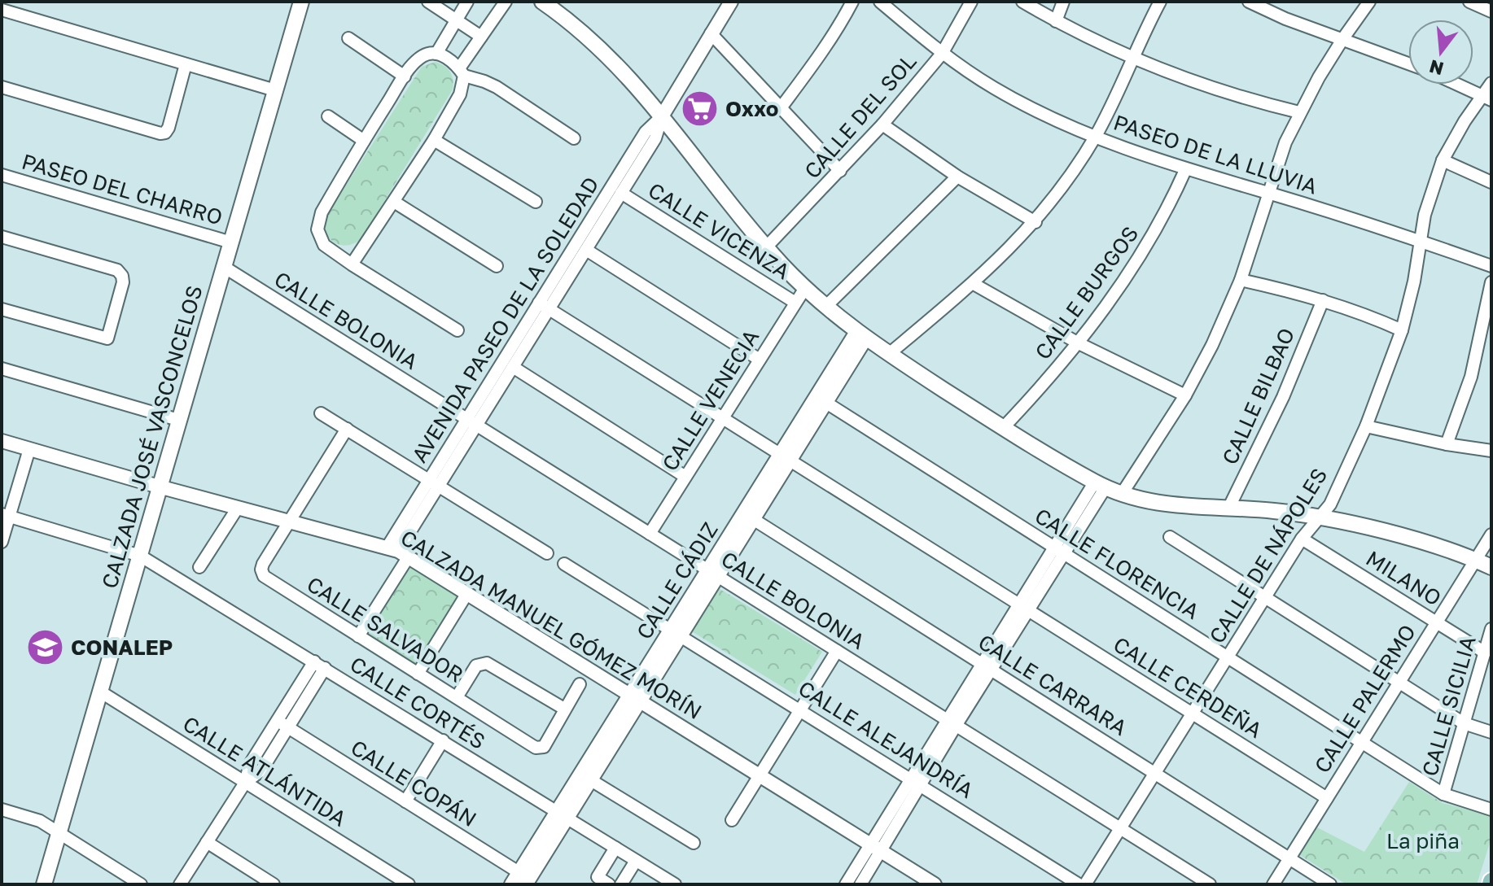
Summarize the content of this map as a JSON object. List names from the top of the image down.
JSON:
{
  "streets": {
    "main road": ["CALZADA JOSÉ VASCONCELOS"],
    "street": [
      "CALLE DEL SOL",
      "PASEO DE LA LLUVIA",
      "PASEO DEL CHARRO",
      "CALLE VICENZA",
      "CALLE BURGOS",
      "AVENIDA PASEO DE LA SOLEDAD",
      "CALLE BOLONIA",
      "CALLE BILBAO",
      "CALLE VENECIA",
      "CALLE DE NÁPOLES",
      "CALLE FLORENCIA",
      "MILANO",
      "CALLE CÁDIZ",
      "CALZADA MANUEL GÓMEZ MORÍN",
      "CALLE SALVADOR",
      "CALLE CARRARA",
      "CALLE CERDEÑA",
      "CALLE PALERMO",
      "CALLE CORTÉS",
      "CALLE SICILIA",
      "CALLE ALEJANDRÍA",
      "CALLE ATLÁNTIDA",
      "CALLE COPÁN"
    ]
  },
  "crossings": [
    ["CALLE DEL SOL", "PASEO DE LA LLUVIA"],
    ["PASEO DE LA LLUVIA", "CALLE BURGOS"],
    ["PASEO DE LA LLUVIA", "CALLE DE NÁPOLES"],
    ["PASEO DEL CHARRO", "CALZADA JOSÉ VASCONCELOS"],
    ["CALLE VICENZA", "AVENIDA PASEO DE LA SOLEDAD"],
    ["CALLE VICENZA", "CALLE VENECIA"],
    ["AVENIDA PASEO DE LA SOLEDAD", "CALLE BOLONIA"],
    ["AVENIDA PASEO DE LA SOLEDAD", "CALZADA MANUEL GÓMEZ MORÍN"],
    ["AVENIDA PASEO DE LA SOLEDAD", "CALLE SALVADOR"],
    ["AVENIDA PASEO DE LA SOLEDAD", "CALLE CERDEÑA"],
    ["CALLE BOLONIA", "CALLE VENECIA"],
    ["CALLE BOLONIA", "CALZADA JOSÉ VASCONCELOS"],
    ["CALLE BOLONIA", "CALLE DE NÁPOLES"],
    ["CALLE BOLONIA", "CALLE CÁDIZ"],
    ["CALLE VENECIA", "CALLE CERDEÑA"],
    ["CALZADA JOSÉ VASCONCELOS", "CALZADA MANUEL GÓMEZ MORÍN"],
    ["CALZADA JOSÉ VASCONCELOS", "CALLE CORTÉS"],
    ["CALZADA JOSÉ VASCONCELOS", "CALLE ATLÁNTIDA"],
    ["CALLE DE NÁPOLES", "CALLE FLORENCIA"],
    ["CALLE DE NÁPOLES", "MILANO"],
    ["CALLE DE NÁPOLES", "CALLE CARRARA"],
    ["CALLE DE NÁPOLES", "CALLE CERDEÑA"],
    ["CALLE FLORENCIA", "CALLE CÁDIZ"],
    ["CALLE FLORENCIA", "CALLE PALERMO"],
    ["CALLE FLORENCIA", "CALLE SICILIA"],
    ["MILANO", "CALLE PALERMO"],
    ["MILANO", "CALLE SICILIA"],
    ["CALLE CÁDIZ", "CALZADA MANUEL GÓMEZ MORÍN"],
    ["CALLE CÁDIZ", "CALLE CARRARA"],
    ["CALLE CÁDIZ", "CALLE CERDEÑA"],
    ["CALLE CÁDIZ", "CALLE CORTÉS"],
    ["CALLE CÁDIZ", "CALLE ALEJANDRÍA"],
    ["CALLE CÁDIZ", "CALLE COPÁN"],
    ["CALZADA MANUEL GÓMEZ MORÍN", "CALLE SALVADOR"],
    ["CALLE CARRARA", "CALLE PALERMO"],
    ["CALLE CERDEÑA", "CALLE PALERMO"]
  ],
  "parks": ["La piña"],
  "places": {
    "supermarket": ["Oxxo"],
    "school or university": ["CONALEP"]
  },
  "north": "bottom"
}
